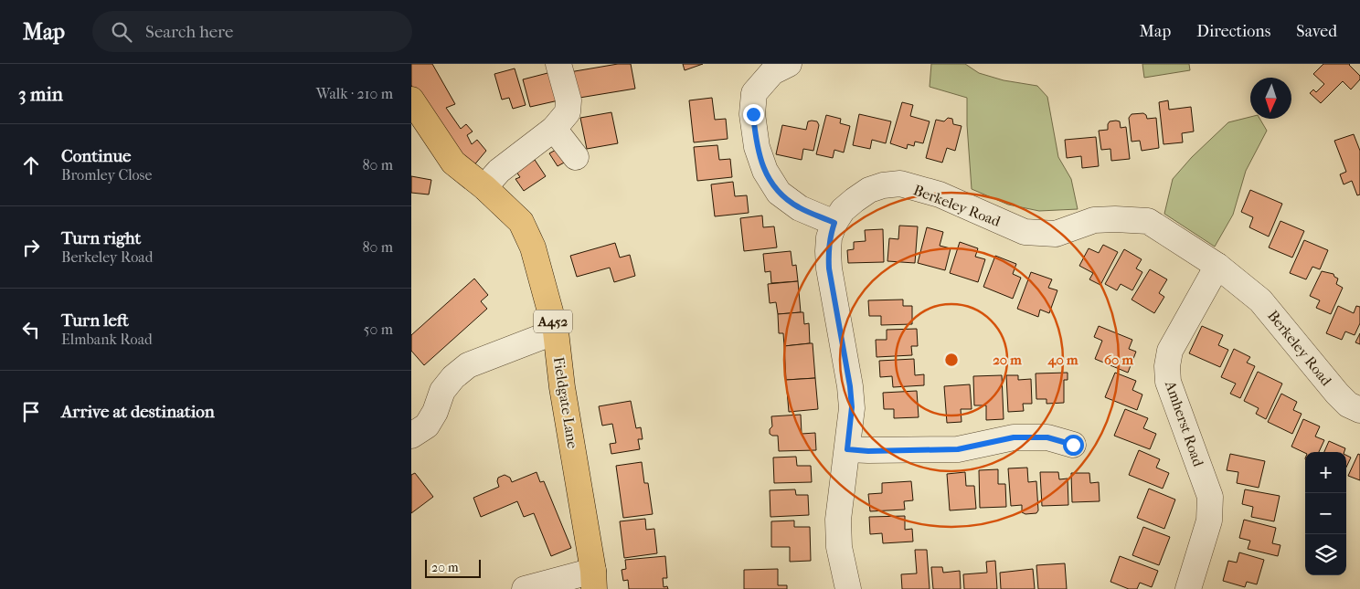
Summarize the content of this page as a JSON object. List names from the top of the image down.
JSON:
{
  "streets": {
    "main road": ["A452", "Fieldgate Lane"],
    "street": ["Berkeley Road", "Amherst Road"]
  },
  "crossings": [
    ["Berkeley Road", "Amherst Road"]
  ],
  "scale_bar": "20 m",
  "north": "bottom",
  "page": {
    "header": "Map",
    "search": "Search here",
    "nav": ["Map", "Directions", "Saved"],
    "heading": ["3 min", "Walk · 210 m"],
    "list": [
      ["Continue", "Bromley Close", "80 m"],
      ["Turn right", "Berkeley Road", "80 m"],
      ["Turn left", "Elmbank Road", "50 m"],
      "Arrive at destination"
    ],
    "map_buttons": ["+", "−"],
    "scale": "20 m"
  },
  "rings": ["20 m", "40 m", "60 m"]
}
